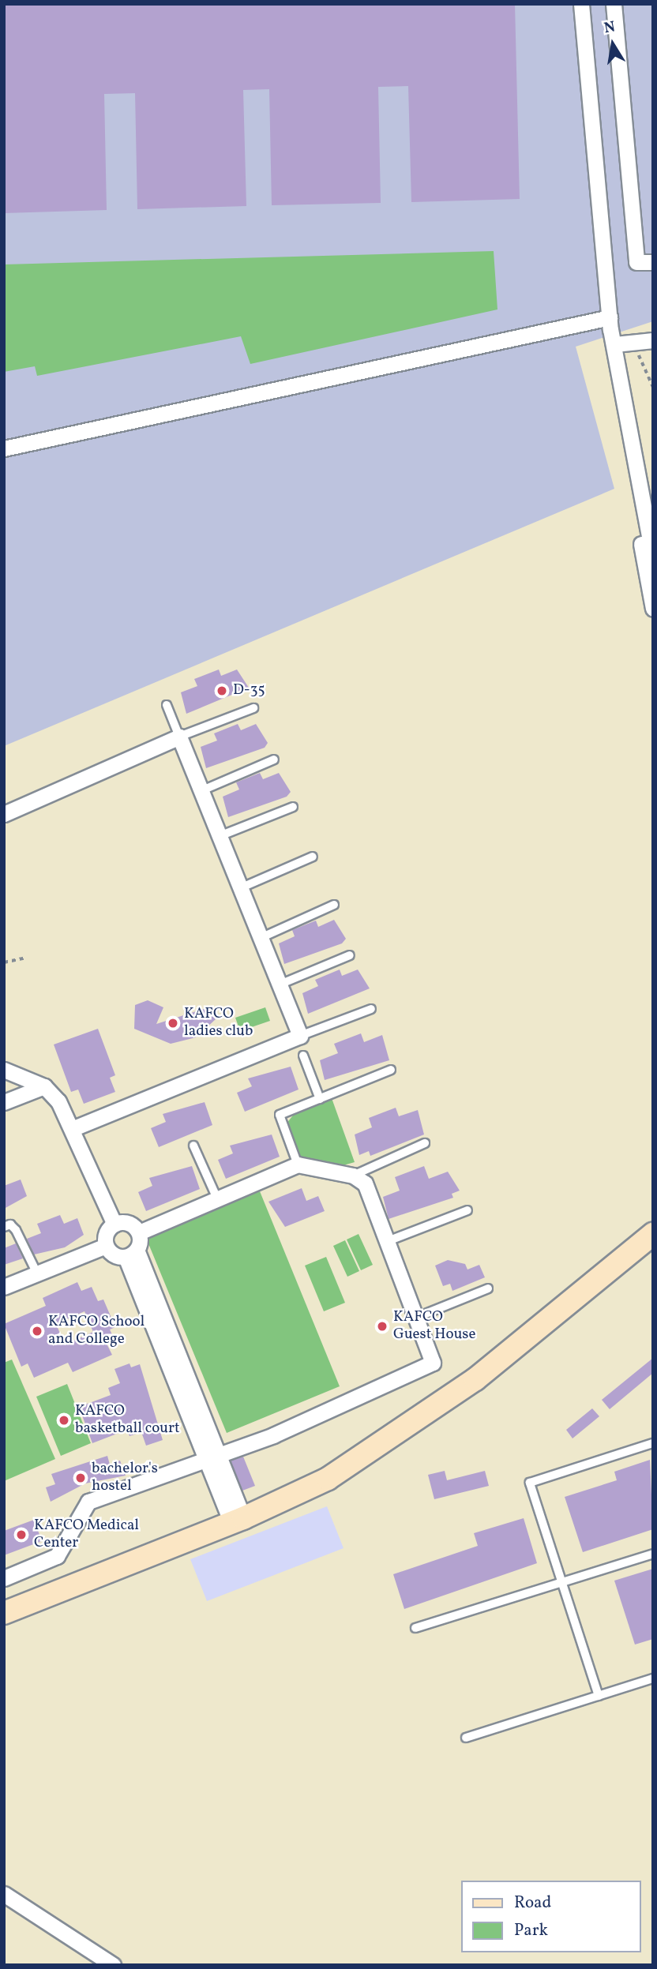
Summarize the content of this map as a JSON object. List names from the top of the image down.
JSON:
{
  "places": [
    "D-35",
    "KAFCO ladies club",
    "KAFCO Guest House",
    "KAFCO School and College",
    "KAFCO basketball court",
    "bachelor's hostel",
    "KAFCO Medical Center"
  ],
  "legend": ["Road", "Park"],
  "north": "top"
}
